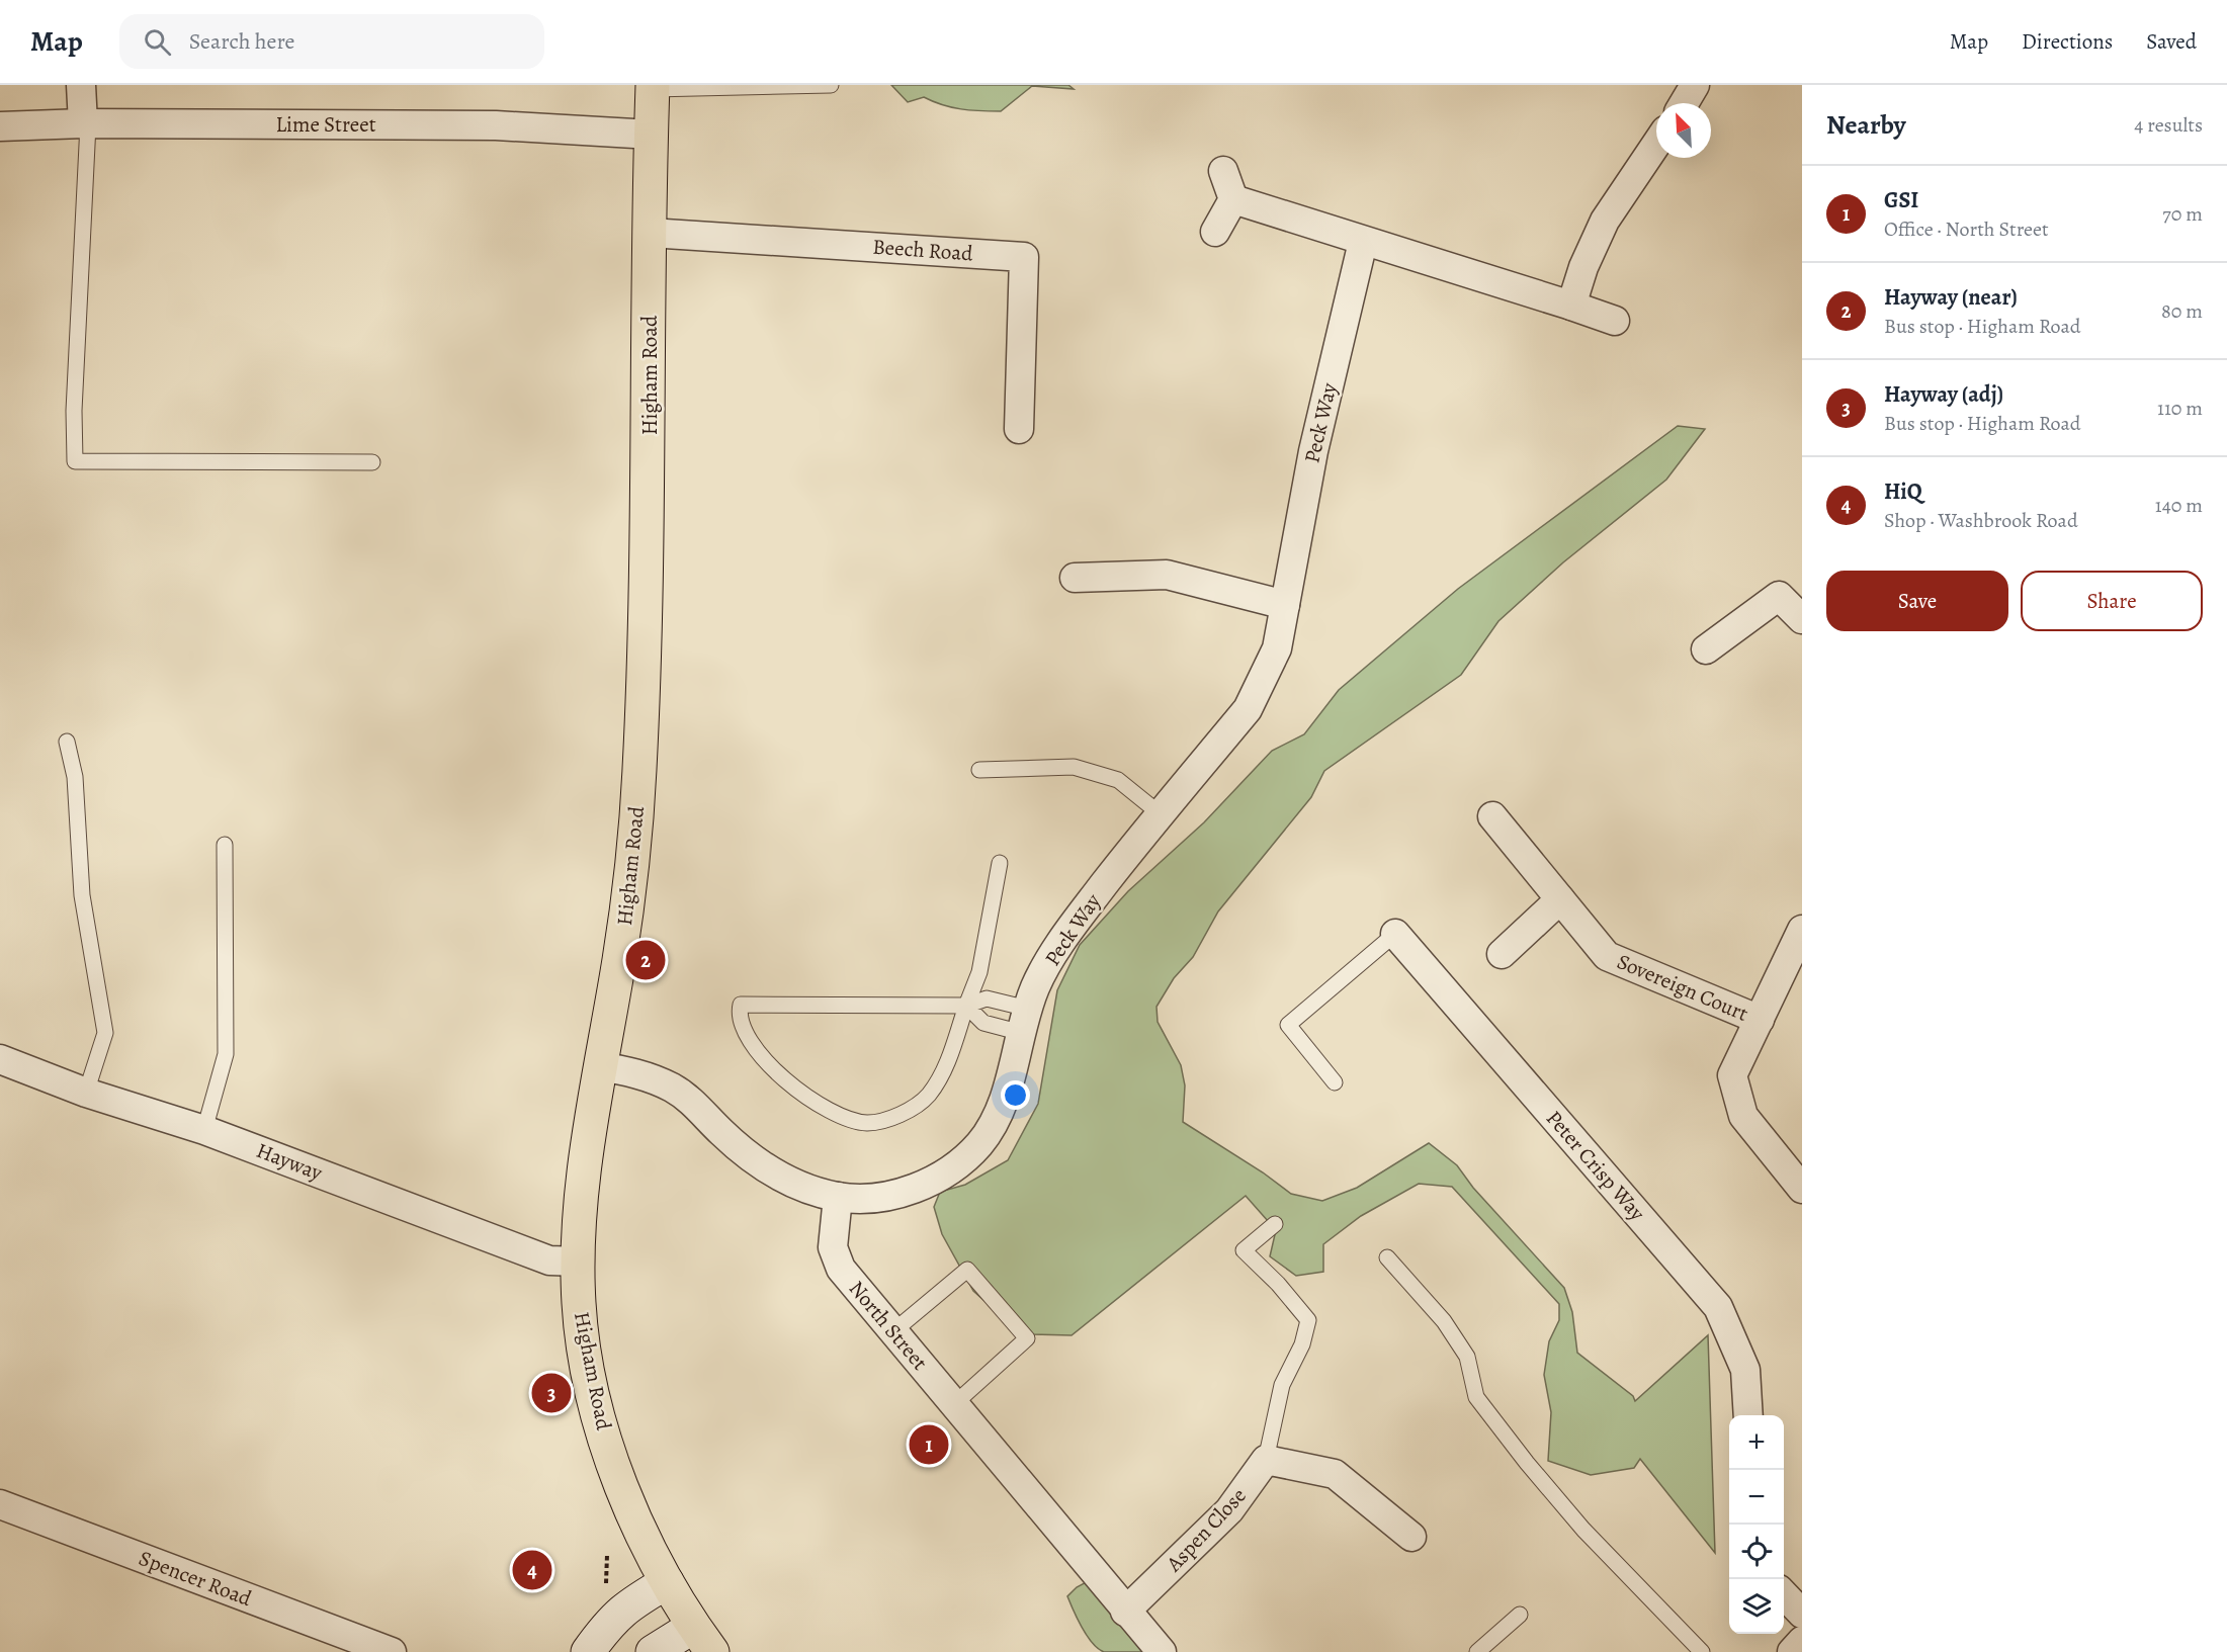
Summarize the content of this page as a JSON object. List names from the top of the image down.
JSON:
{
  "streets": {
    "main road": ["Higham Road"],
    "street": [
      "Lime Street",
      "Beech Road",
      "Peck Way",
      "Sovereign Court",
      "Hayway",
      "Peter Crisp Way",
      "North Street",
      "Aspen Close",
      "Spencer Road"
    ]
  },
  "crossings": [
    ["Lime Street", "Higham Road"],
    ["Beech Road", "Higham Road"],
    ["Higham Road", "Hayway"],
    ["Peck Way", "North Street"],
    ["North Street", "Aspen Close"]
  ],
  "north": "top left",
  "page": {
    "header": "Map",
    "search": "Search here",
    "nav": ["Map", "Directions", "Saved"],
    "heading": ["Nearby", "4 results"],
    "list": [
      {
        "mark": "1",
        "name": "GSI",
        "note": "Office · North Street",
        "value": "70 m"
      },
      {
        "mark": "2",
        "name": "Hayway (near)",
        "note": "Bus stop · Higham Road",
        "value": "80 m"
      },
      {
        "mark": "3",
        "name": "Hayway (adj)",
        "note": "Bus stop · Higham Road",
        "value": "110 m"
      },
      {
        "mark": "4",
        "name": "HiQ",
        "note": "Shop · Washbrook Road",
        "value": "140 m"
      }
    ],
    "buttons": ["Save", "Share"],
    "pins": [
      "2",
      "3",
      "1",
      "4"
    ],
    "map_buttons": ["+", "−"]
  }
}
